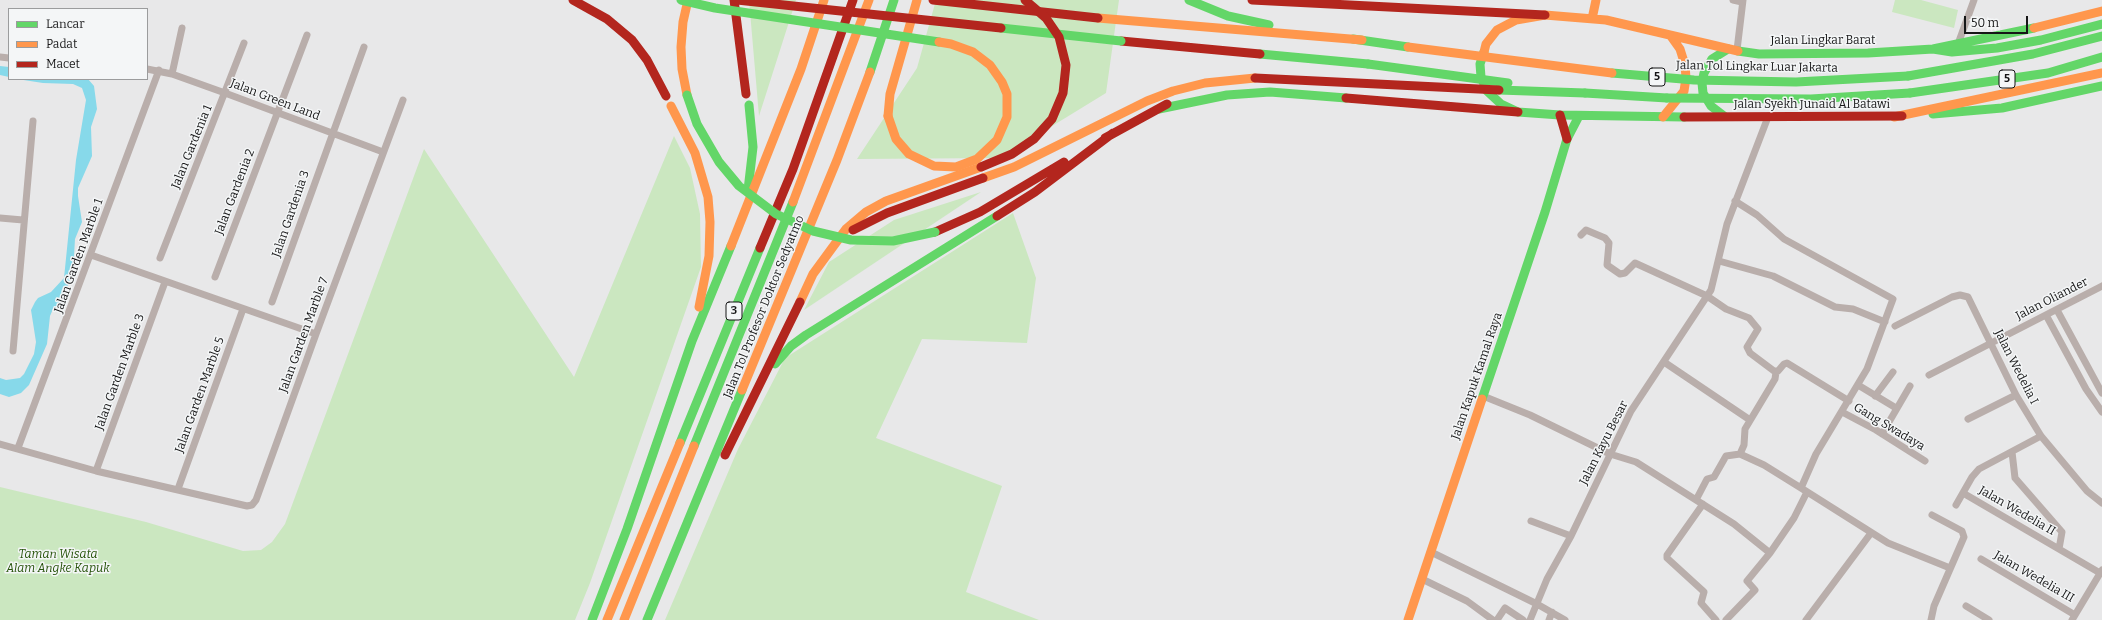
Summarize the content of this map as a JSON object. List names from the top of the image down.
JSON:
{
  "streets": {
    "main road": [
      "Jalan Lingkar Barat",
      "Jalan Tol Lingkar Luar Jakarta",
      "5",
      "Jalan Syekh Junaid Al Batawi",
      "Jalan Tol Profesor Doktor Sedyatmo",
      "3",
      "Jalan Kapuk Kamal Raya"
    ],
    "street": [
      "Jalan Green Land",
      "Jalan Gardenia 1",
      "Jalan Gardenia 2",
      "Jalan Gardenia 3",
      "Jalan Garden Marble 1",
      "Jalan Oliander",
      "Jalan Garden Marble 7",
      "Jalan Wedelia I",
      "Jalan Garden Marble 3",
      "Jalan Garden Marble 5",
      "Gang Swadaya",
      "Jalan Kayu Besar",
      "Jalan Wedelia II",
      "Jalan Wedelia III"
    ]
  },
  "crossings": [
    ["Jalan Green Land", "Jalan Gardenia 1"],
    ["Jalan Green Land", "Jalan Gardenia 2"],
    ["Jalan Green Land", "Jalan Gardenia 3"],
    ["Jalan Green Land", "Jalan Garden Marble 1"],
    ["Jalan Green Land", "Jalan Garden Marble 7"],
    ["Jalan Syekh Junaid Al Batawi", "Jalan Kapuk Kamal Raya"],
    ["Jalan Syekh Junaid Al Batawi", "Jalan Kayu Besar"],
    ["Jalan Oliander", "Jalan Wedelia I"],
    ["Jalan Garden Marble 7", "Jalan Garden Marble 5"],
    ["Jalan Wedelia I", "Jalan Wedelia II"]
  ],
  "parks": ["Taman Wisata Alam Angke Kapuk"],
  "legend": ["Lancar", "Padat", "Macet"],
  "scale_bar": "50 m"
}
